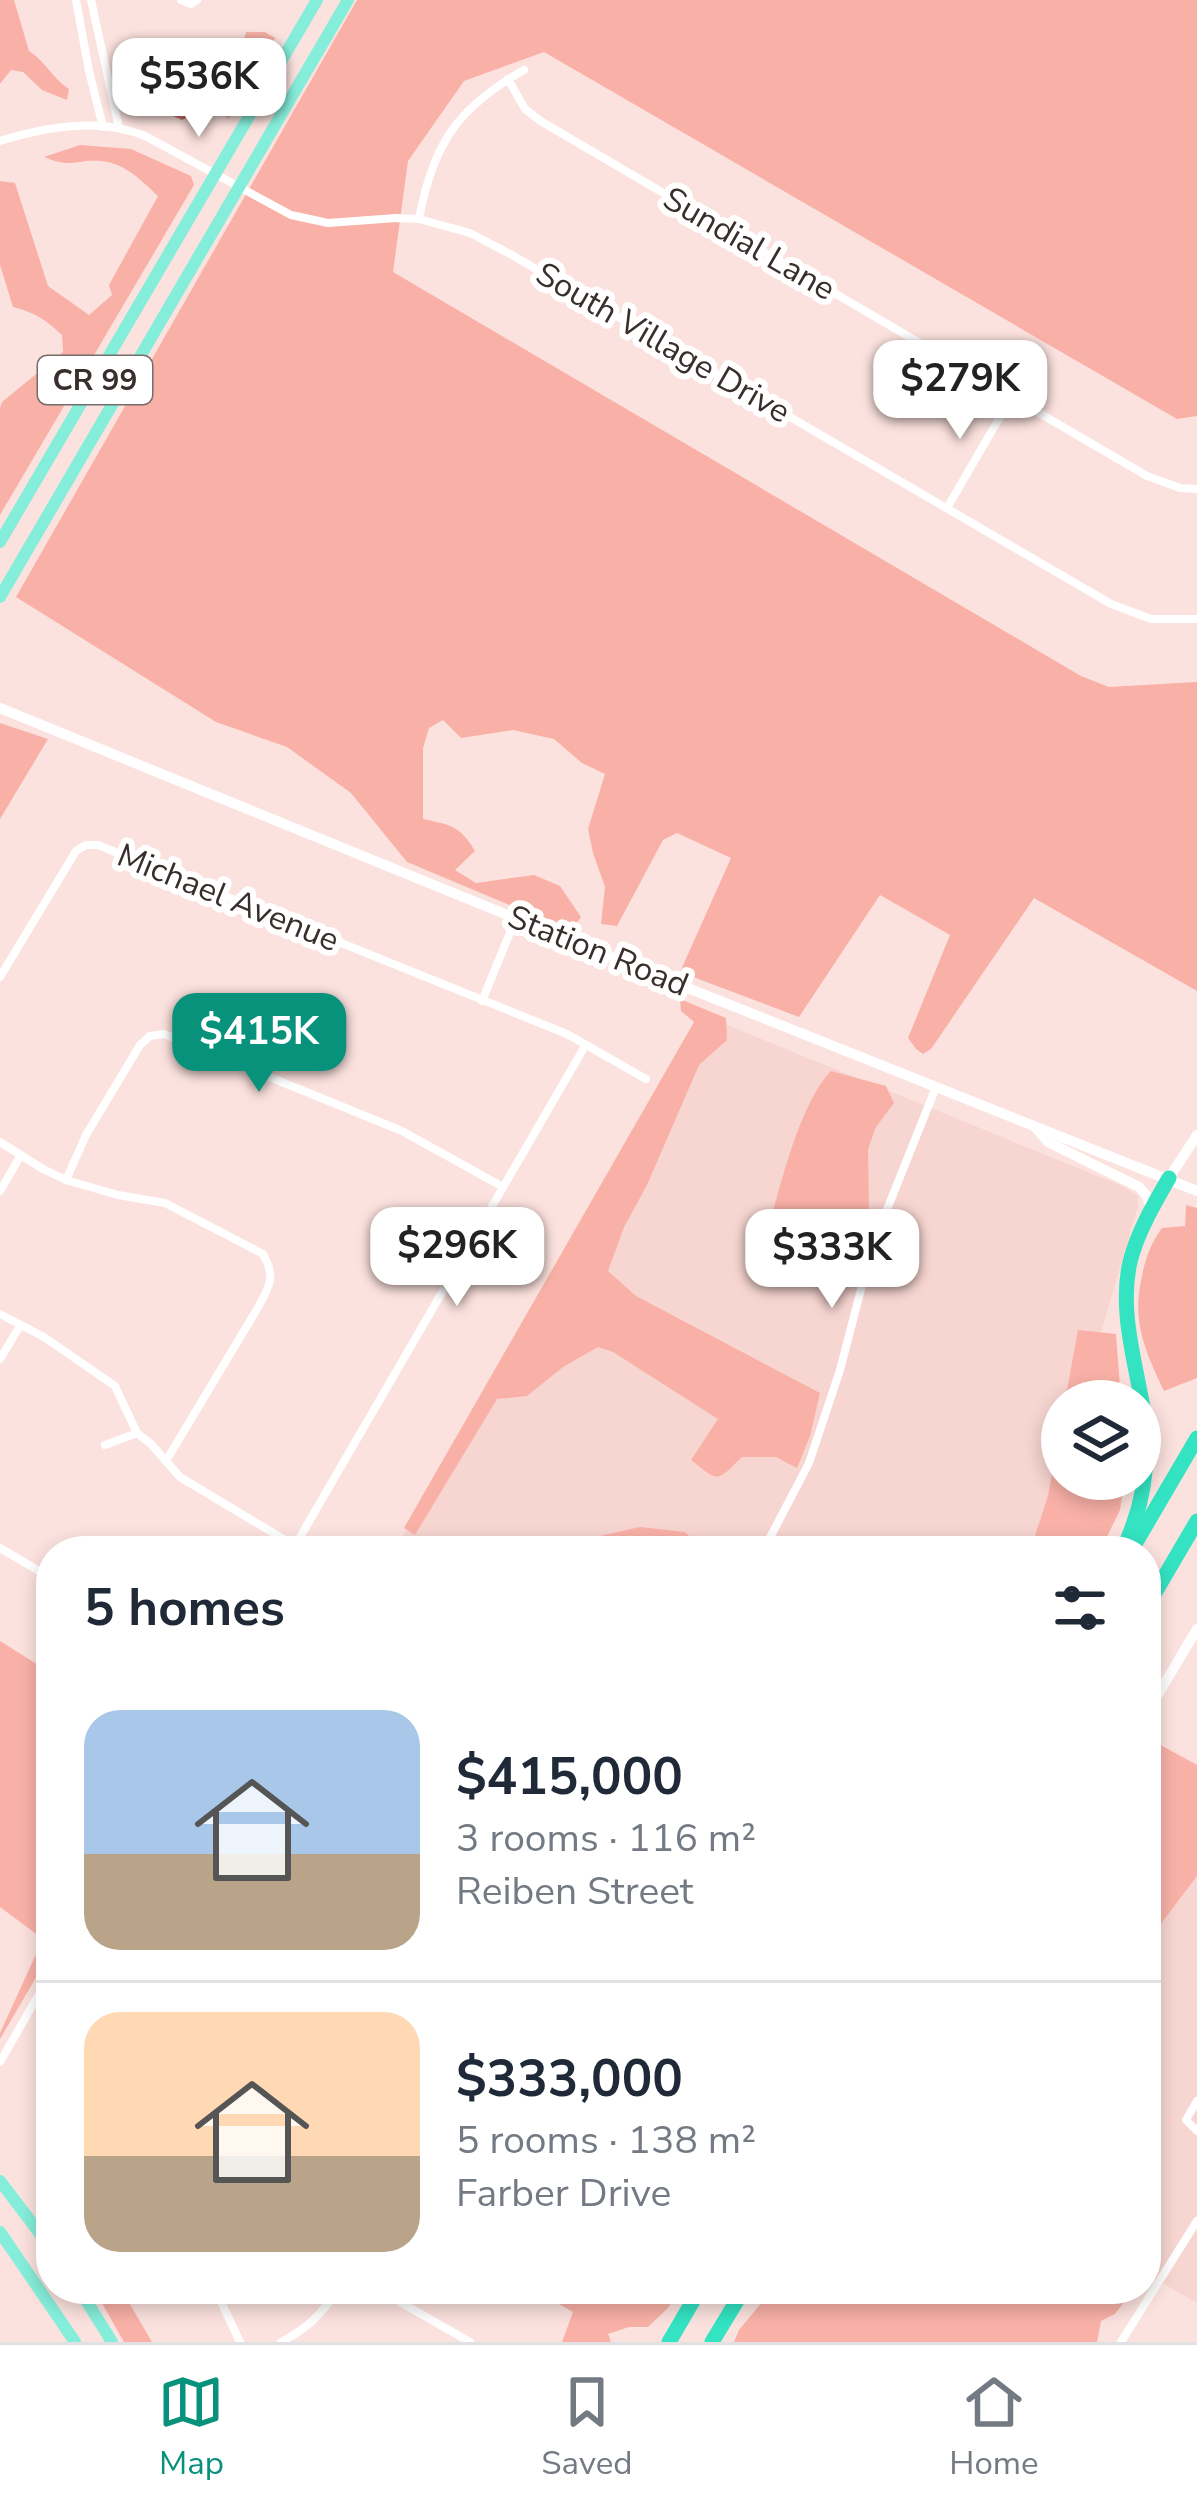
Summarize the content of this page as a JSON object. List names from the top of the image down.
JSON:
{
  "streets": {
    "main road": ["CR 99", "Station Road"],
    "street": ["Sundial Lane", "South Village Drive", "Michael Avenue"]
  },
  "crossings": [
    ["South Village Drive", "CR 99"]
  ],
  "page": {
    "price": [
      "$536K",
      "$279K",
      "$415K",
      "$296K",
      "$333K"
    ],
    "heading": "5 homes",
    "list": [
      {
        "name": "$415,000",
        "note": "3 rooms · 116 m² · Reiben Street"
      },
      {
        "name": "$333,000",
        "note": "5 rooms · 138 m² · Farber Drive"
      }
    ],
    "tabs": ["Map", "Saved", "Home"]
  }
}
